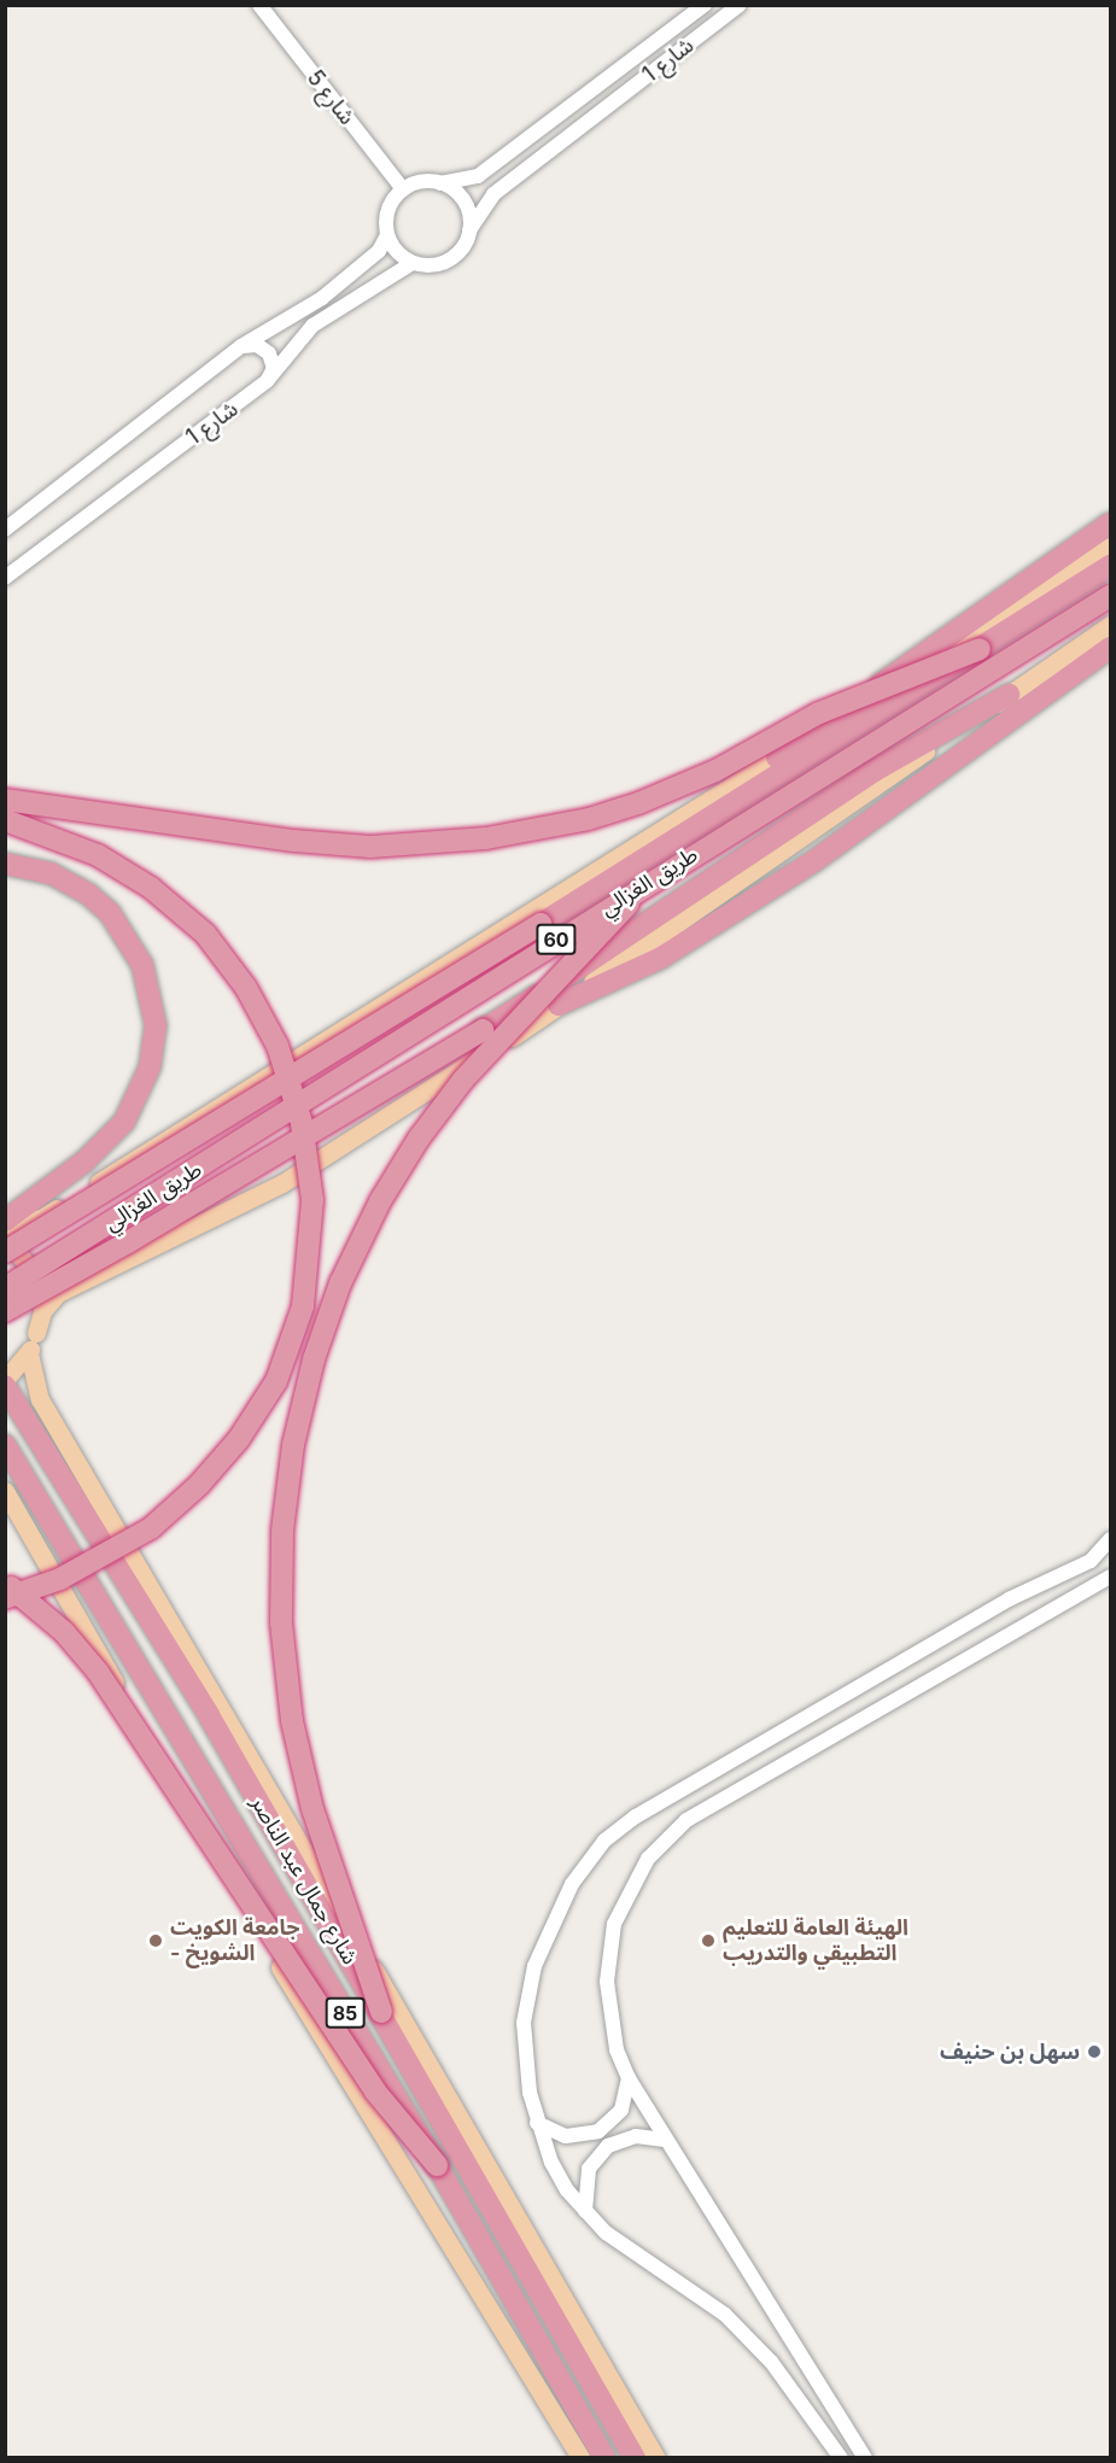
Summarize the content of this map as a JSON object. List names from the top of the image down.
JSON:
{
  "streets": {
    "highway": [
      "طريق الغزالي",
      "60",
      "شارع جمال عبد الناصر",
      "85"
    ],
    "street": ["شارع 1", "شارع 5"]
  },
  "crossings": [
    ["شارع 1", "شارع 5"]
  ],
  "places": ["جامعة الكويت - الشويخ", "الهيئة العامة للتعليم التطبيقي والتدريب", "سهل بن حنيف"]
}
